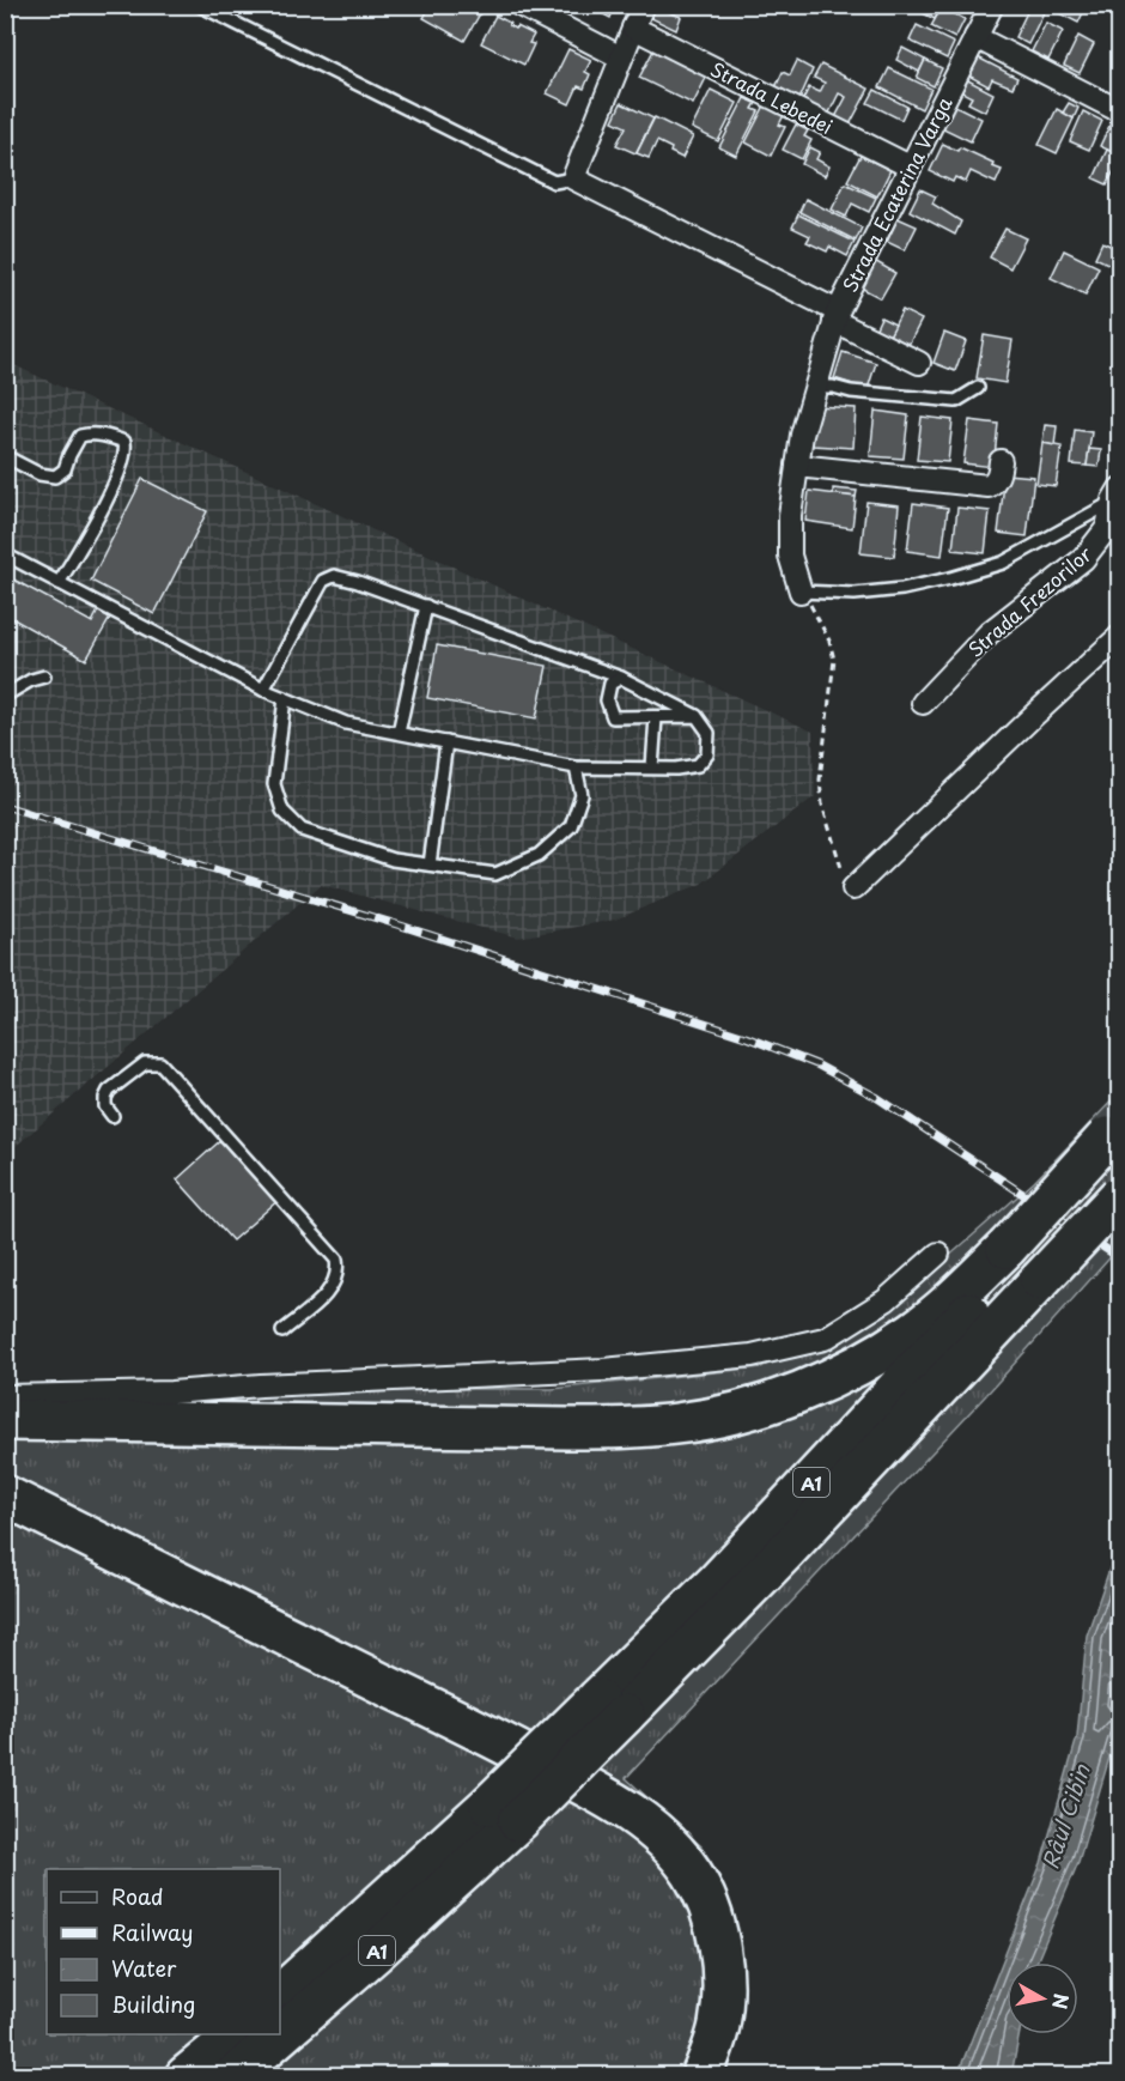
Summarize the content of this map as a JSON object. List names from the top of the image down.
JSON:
{
  "streets": {
    "highway": ["A1"],
    "street": ["Strada Lebedei", "Strada Ecaterina Varga", "Strada Frezorilor"]
  },
  "crossings": [
    ["Strada Lebedei", "Strada Ecaterina Varga"]
  ],
  "water": ["Râul Cibin"],
  "legend": [
    "Road",
    "Railway",
    "Water",
    "Building"
  ],
  "north": "right"
}
